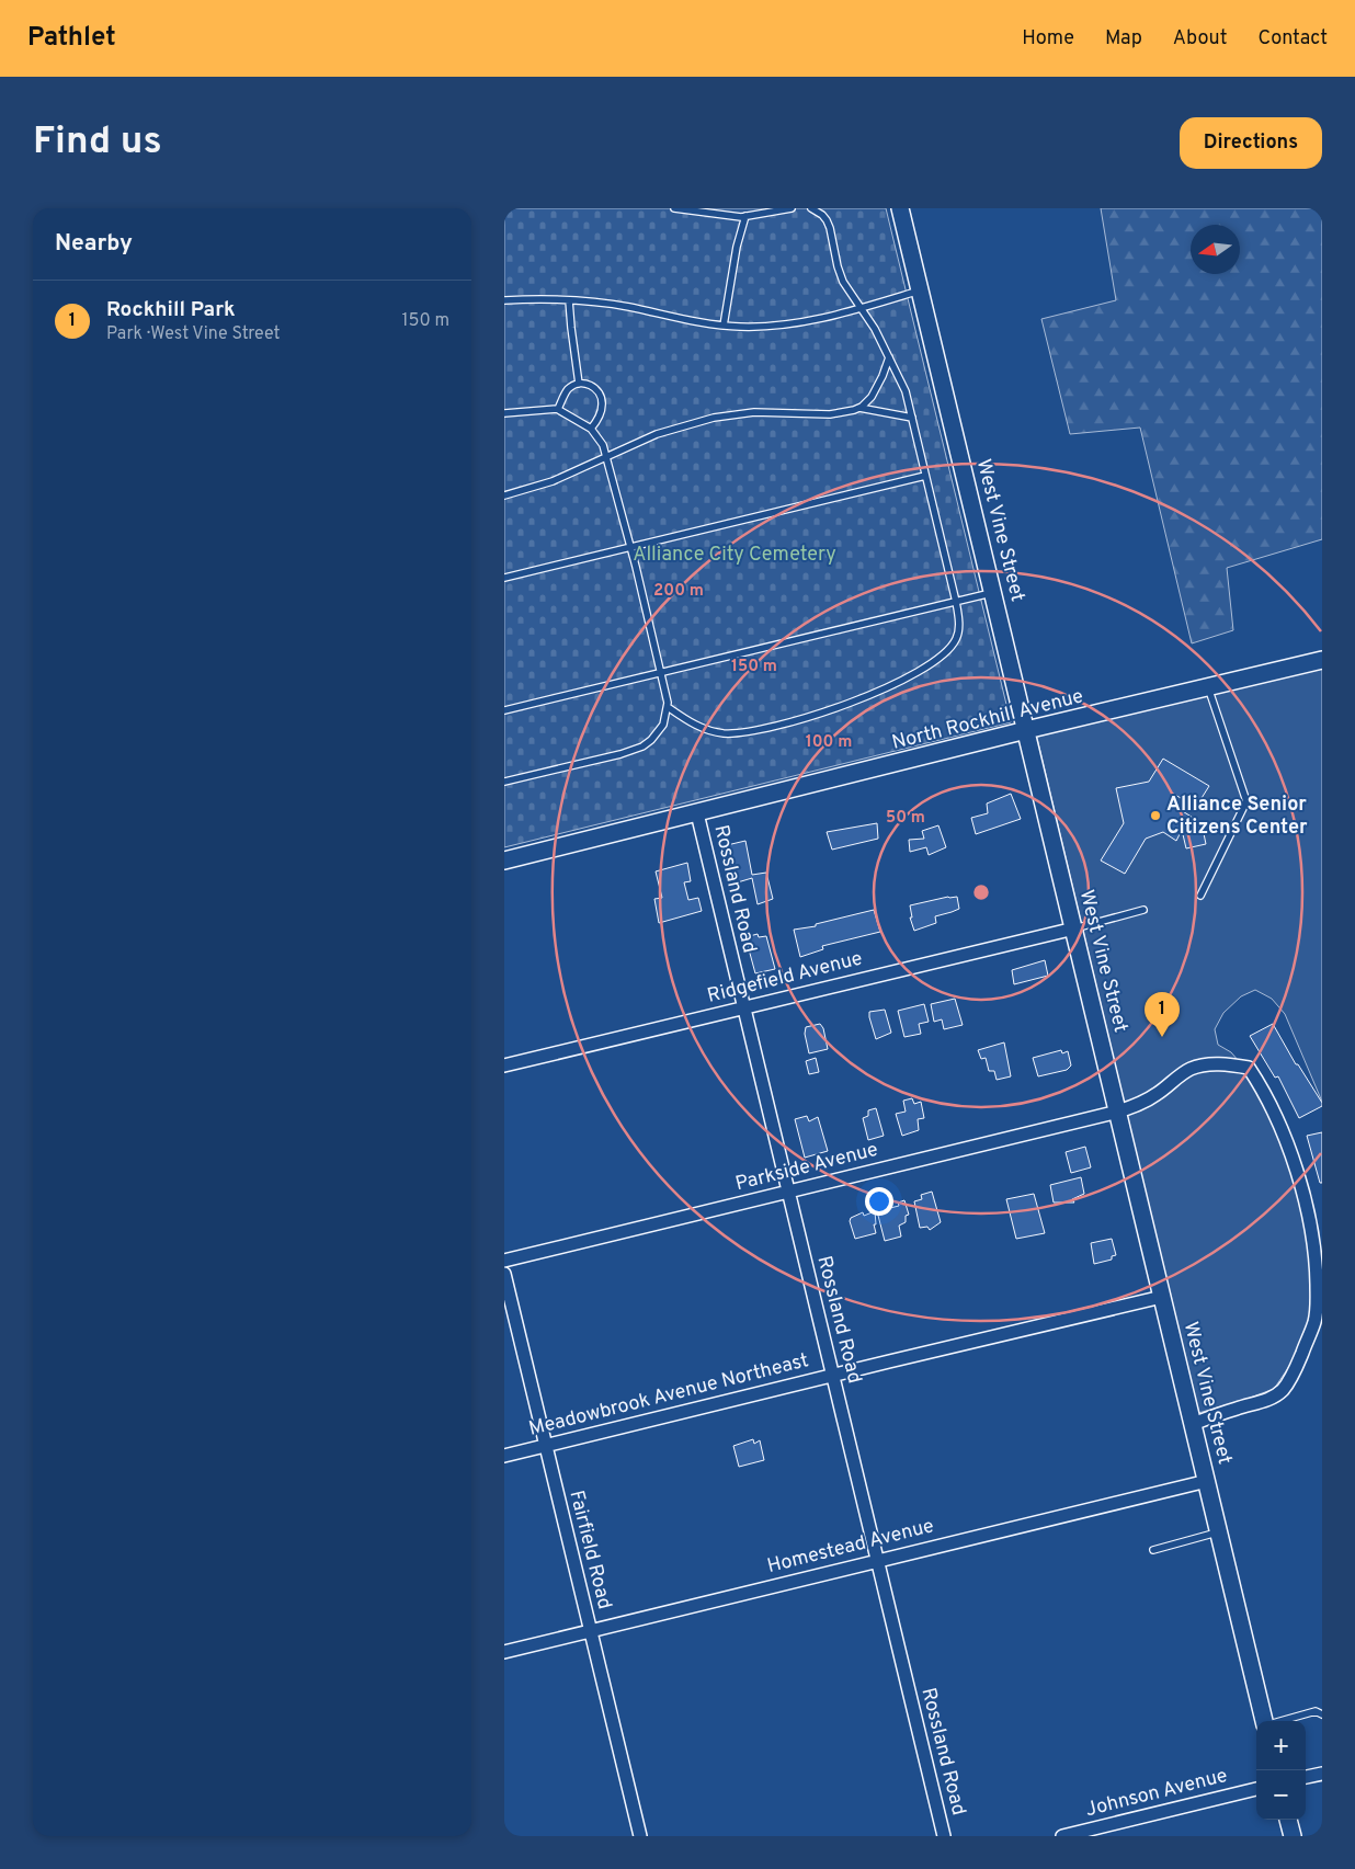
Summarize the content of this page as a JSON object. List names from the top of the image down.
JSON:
{
  "streets": {
    "street": [
      "West Vine Street",
      "North Rockhill Avenue",
      "Rossland Road",
      "Ridgefield Avenue",
      "Parkside Avenue",
      "Meadowbrook Avenue Northeast",
      "Homestead Avenue",
      "Fairfield Road",
      "Johnson Avenue"
    ]
  },
  "crossings": [
    ["West Vine Street", "North Rockhill Avenue"],
    ["West Vine Street", "Ridgefield Avenue"],
    ["West Vine Street", "Parkside Avenue"],
    ["West Vine Street", "Meadowbrook Avenue Northeast"],
    ["West Vine Street", "Homestead Avenue"],
    ["North Rockhill Avenue", "Rossland Road"],
    ["Rossland Road", "Ridgefield Avenue"],
    ["Rossland Road", "Parkside Avenue"],
    ["Rossland Road", "Meadowbrook Avenue Northeast"],
    ["Rossland Road", "Homestead Avenue"],
    ["Meadowbrook Avenue Northeast", "Fairfield Road"],
    ["Homestead Avenue", "Fairfield Road"]
  ],
  "parks": ["Alliance City Cemetery"],
  "places": ["Alliance Senior Citizens Center"],
  "north": "left",
  "page": {
    "header": "Pathlet",
    "nav": [
      "Home",
      "Map",
      "About",
      "Contact"
    ],
    "buttons": "Directions",
    "title": "Find us",
    "heading": "Nearby",
    "list": [
      {
        "mark": "1",
        "name": "Rockhill Park",
        "note": "Park · West Vine Street",
        "value": "150 m"
      }
    ],
    "pins": "1",
    "map_buttons": ["+", "−"]
  },
  "rings": [
    "200 m",
    "150 m",
    "100 m",
    "50 m"
  ]
}
